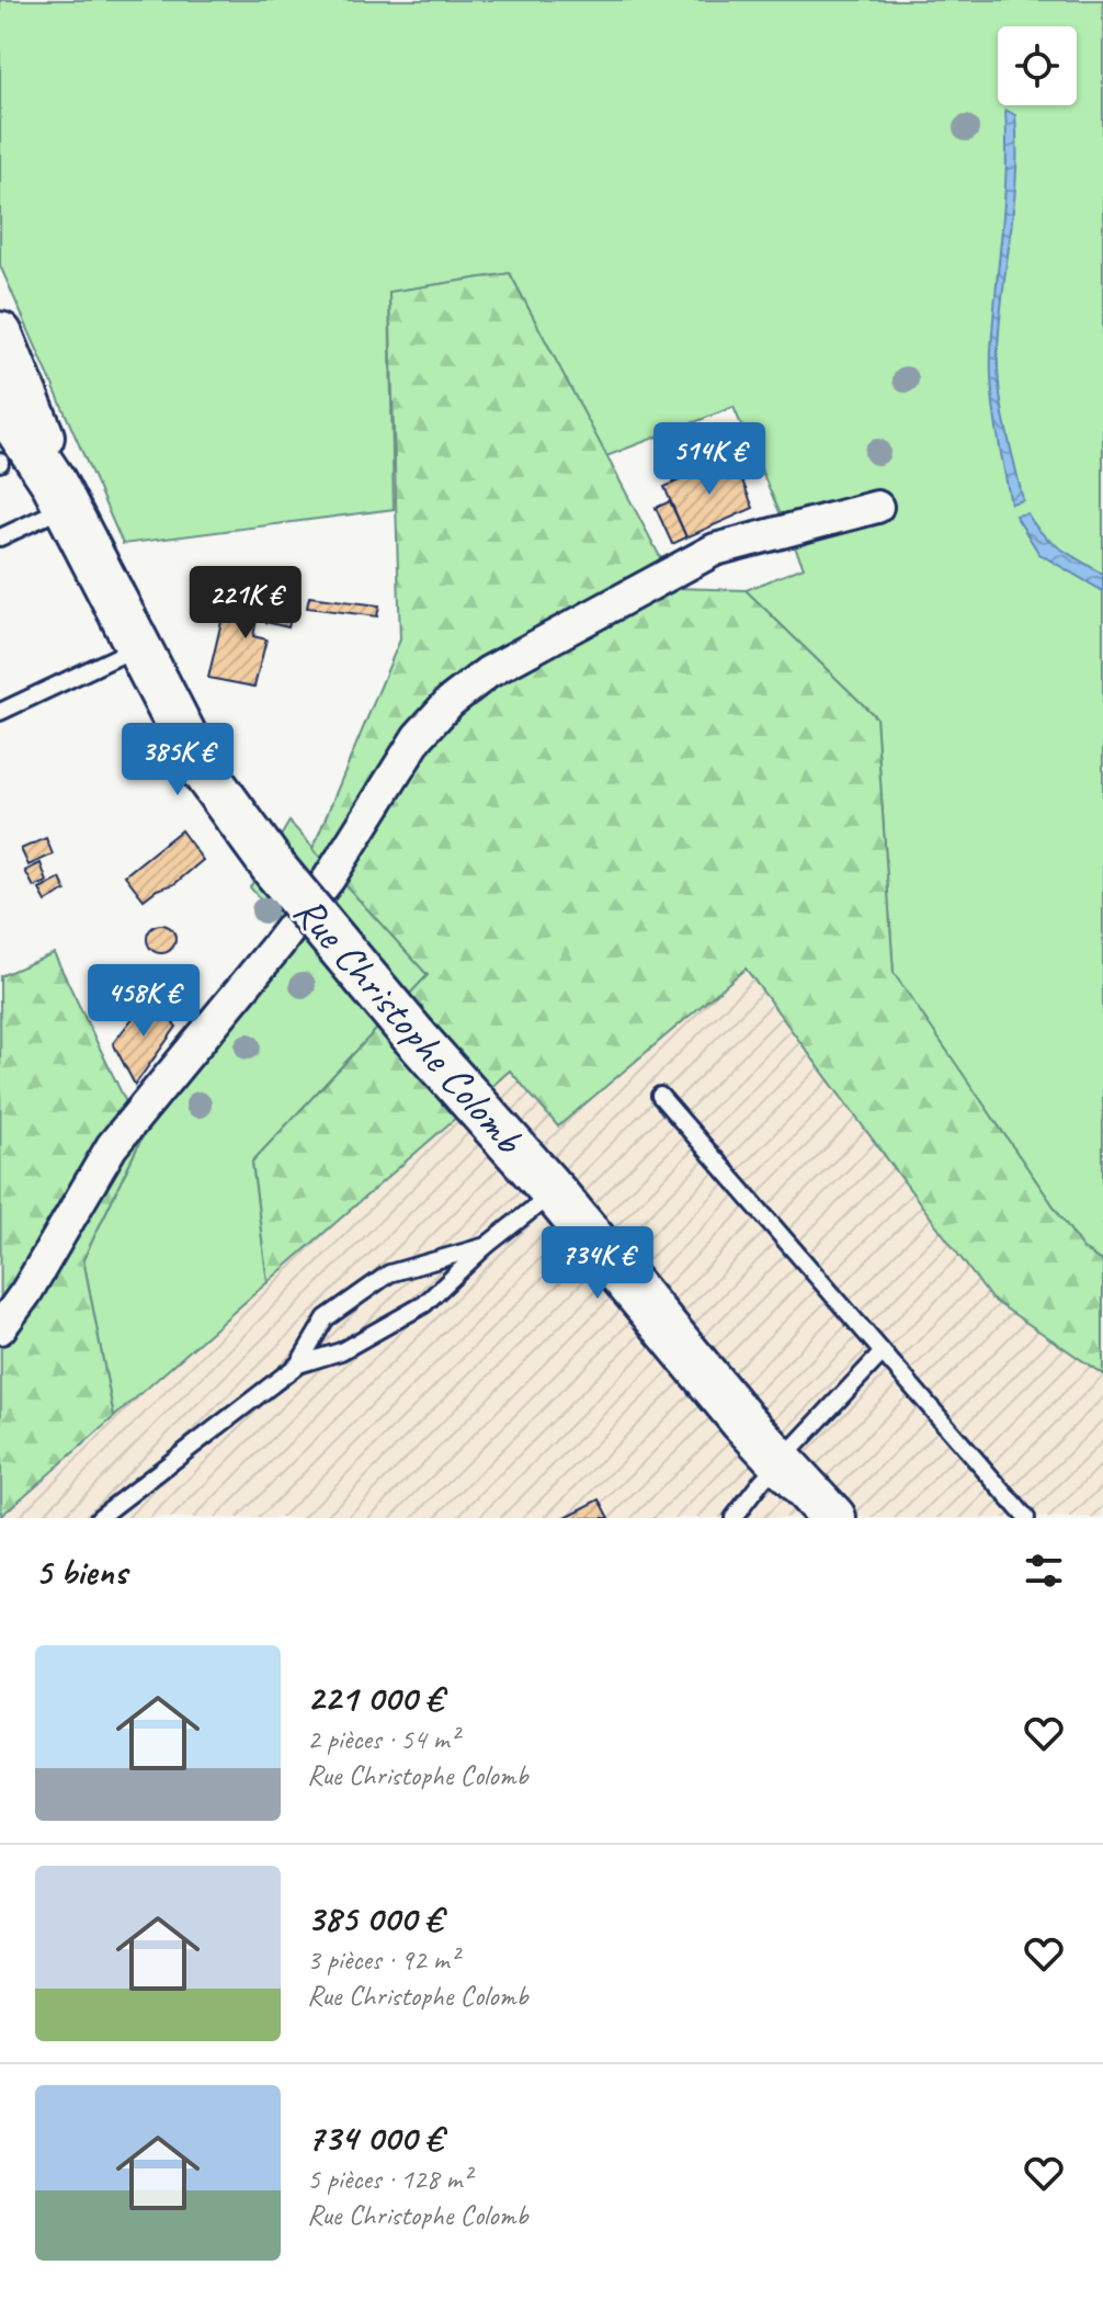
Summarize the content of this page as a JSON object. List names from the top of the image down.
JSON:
{
  "streets": {
    "street": ["Rue Christophe Colomb"]
  },
  "page": {
    "price": [
      "514K €",
      "221K €",
      "385K €",
      "458K €",
      "734K €"
    ],
    "heading": "5 biens",
    "list": [
      {
        "name": "221 000 €",
        "note": "2 pièces · 54 m² · Rue Christophe Colomb"
      },
      {
        "name": "385 000 €",
        "note": "3 pièces · 92 m² · Rue Christophe Colomb"
      },
      {
        "name": "734 000 €",
        "note": "5 pièces · 128 m² · Rue Christophe Colomb"
      }
    ]
  }
}
